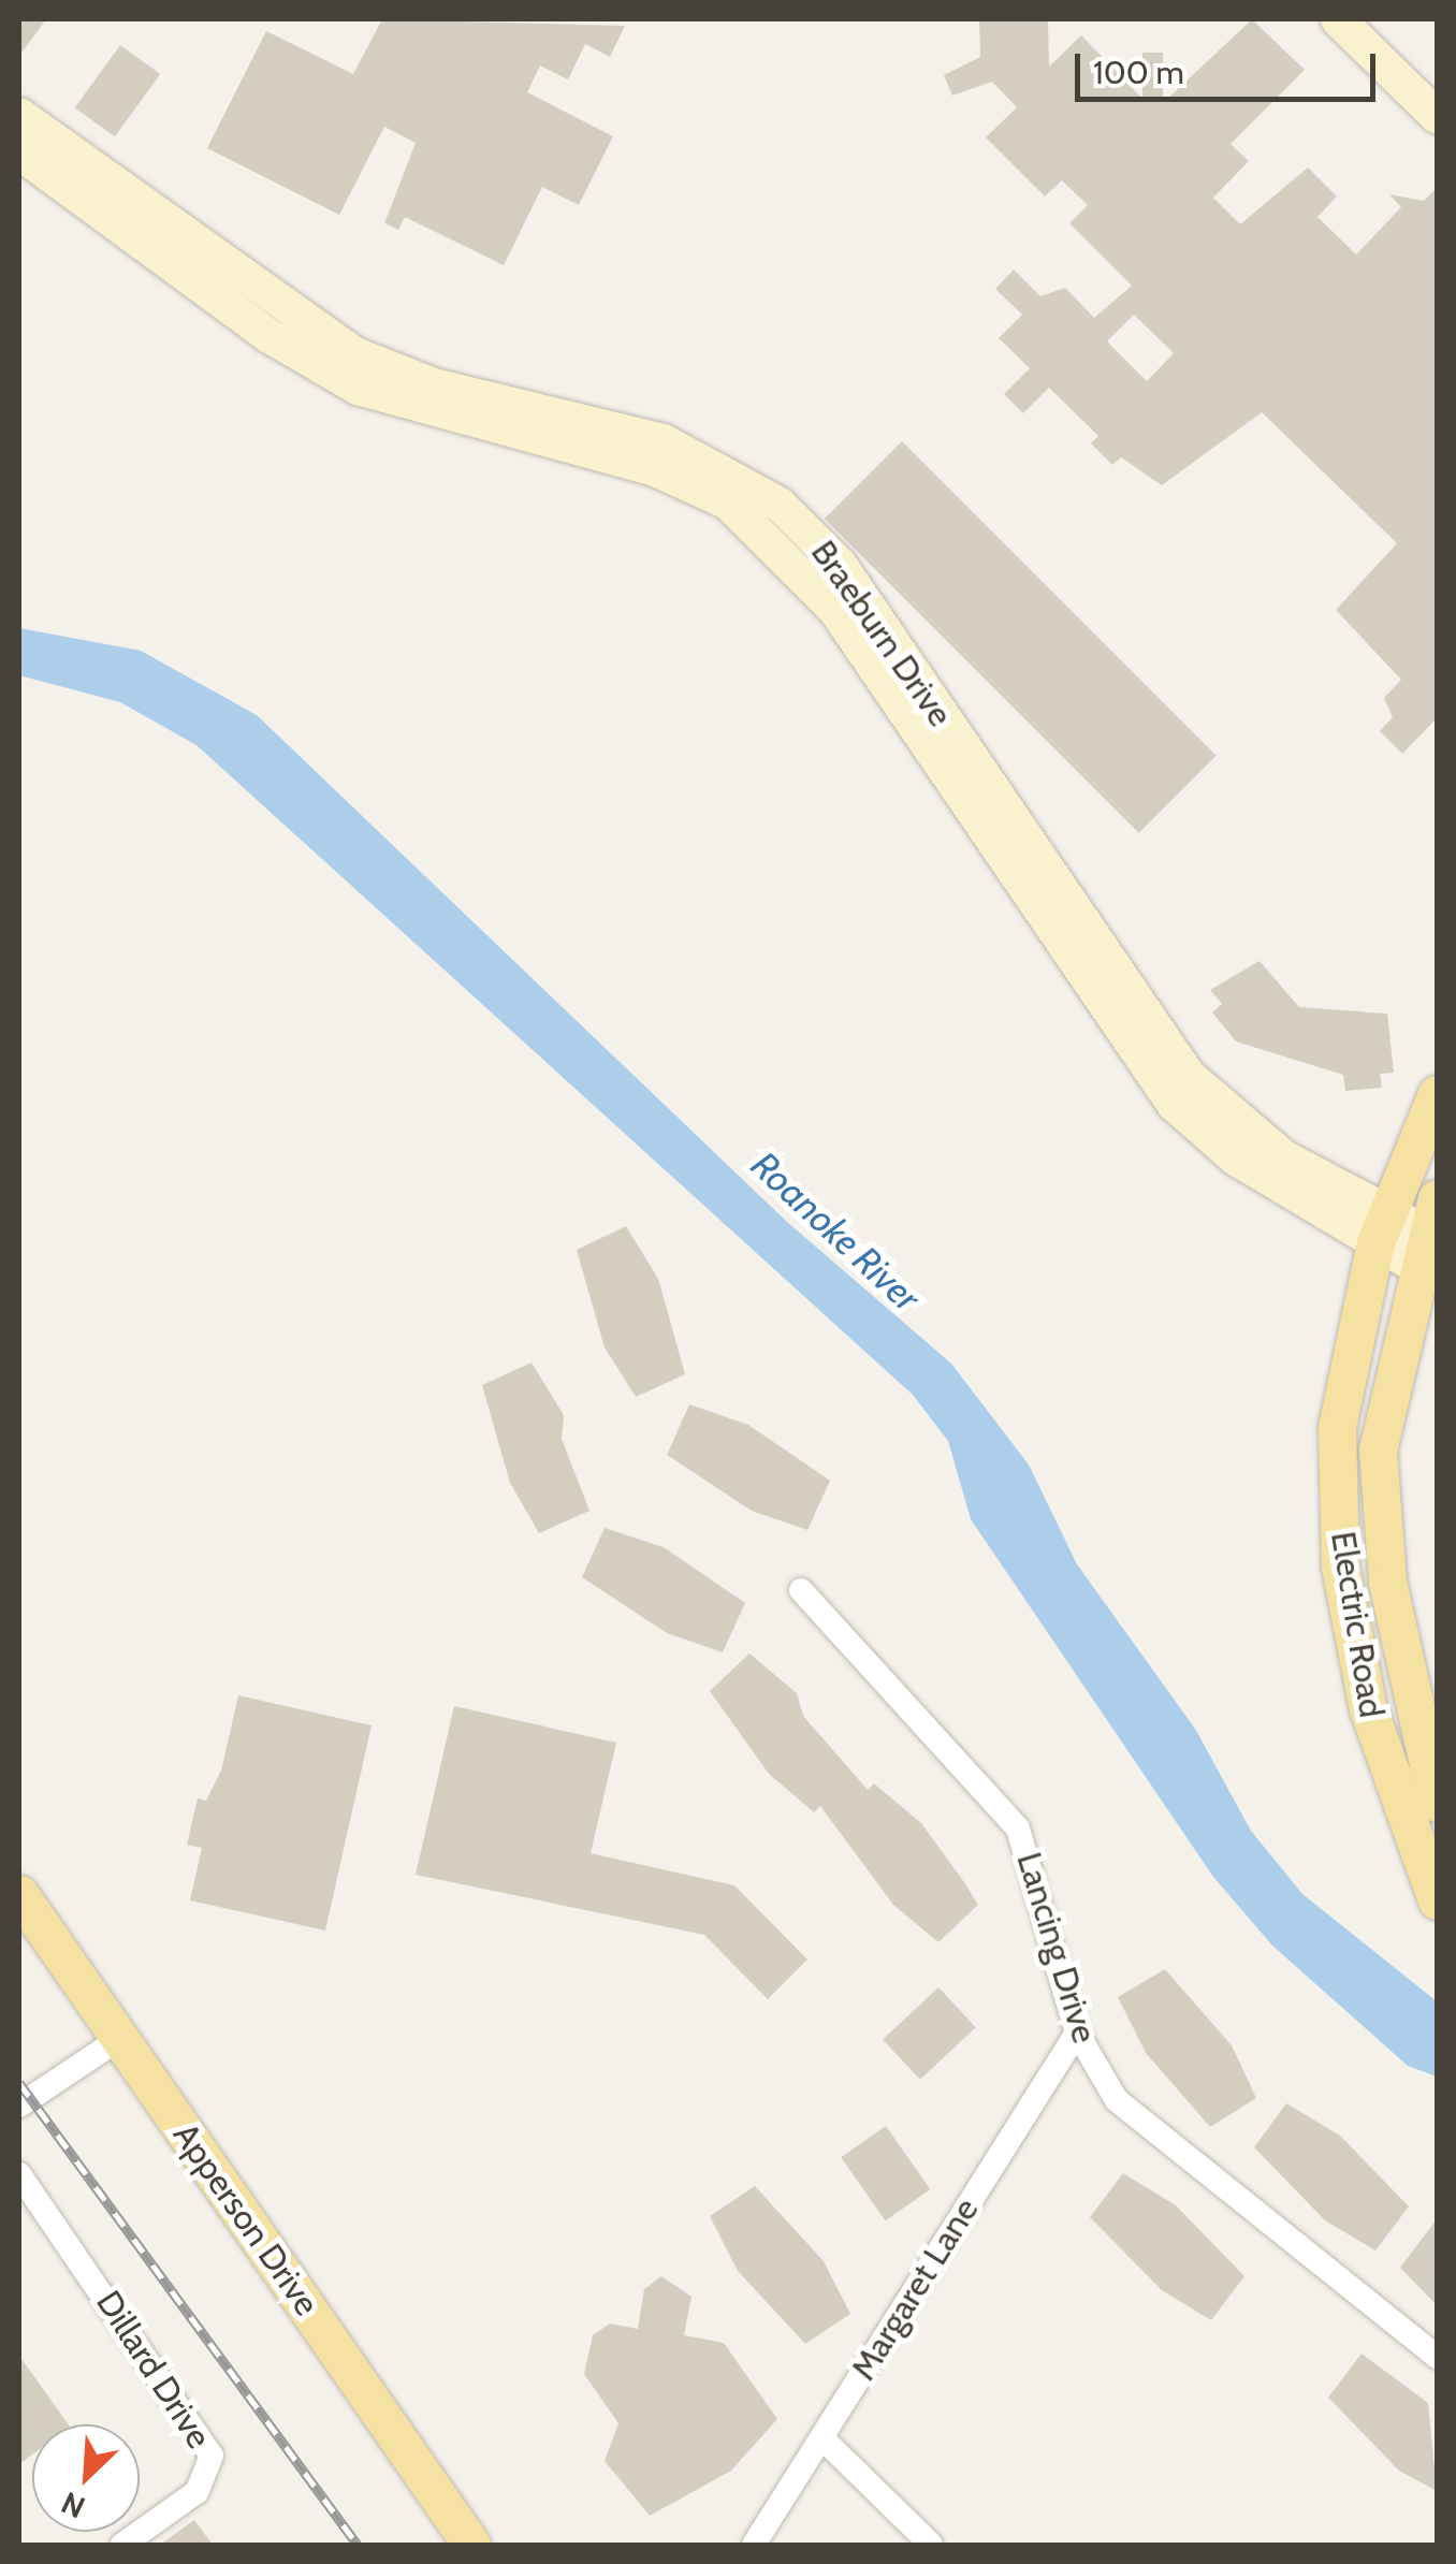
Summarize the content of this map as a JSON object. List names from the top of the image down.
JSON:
{
  "streets": {
    "main road": ["Electric Road", "Apperson Drive"],
    "street": [
      "Braeburn Drive",
      "Lancing Drive",
      "Margaret Lane",
      "Dillard Drive"
    ]
  },
  "crossings": [
    ["Braeburn Drive", "Electric Road"],
    ["Lancing Drive", "Margaret Lane"]
  ],
  "water": ["Roanoke River"],
  "scale_bar": "100 m",
  "north": "bottom left"
}
